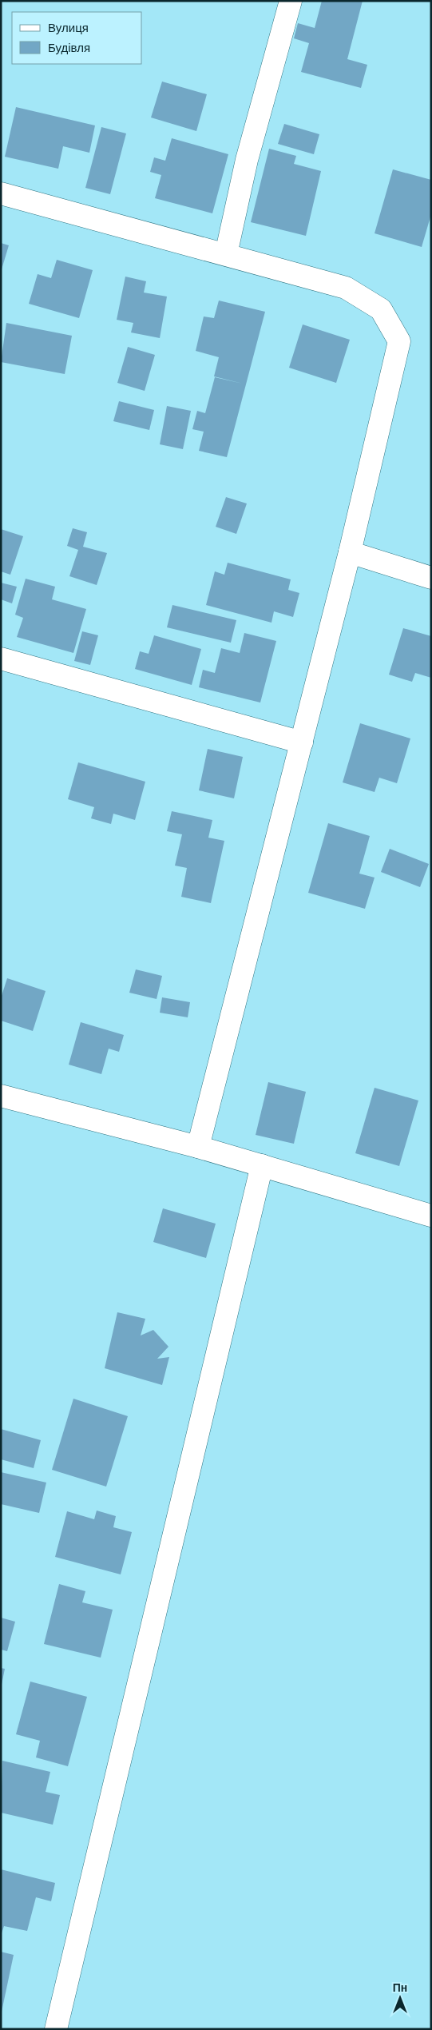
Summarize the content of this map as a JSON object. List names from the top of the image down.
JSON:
{
  "legend": ["Вулиця", "Будівля"],
  "north": "top"
}
